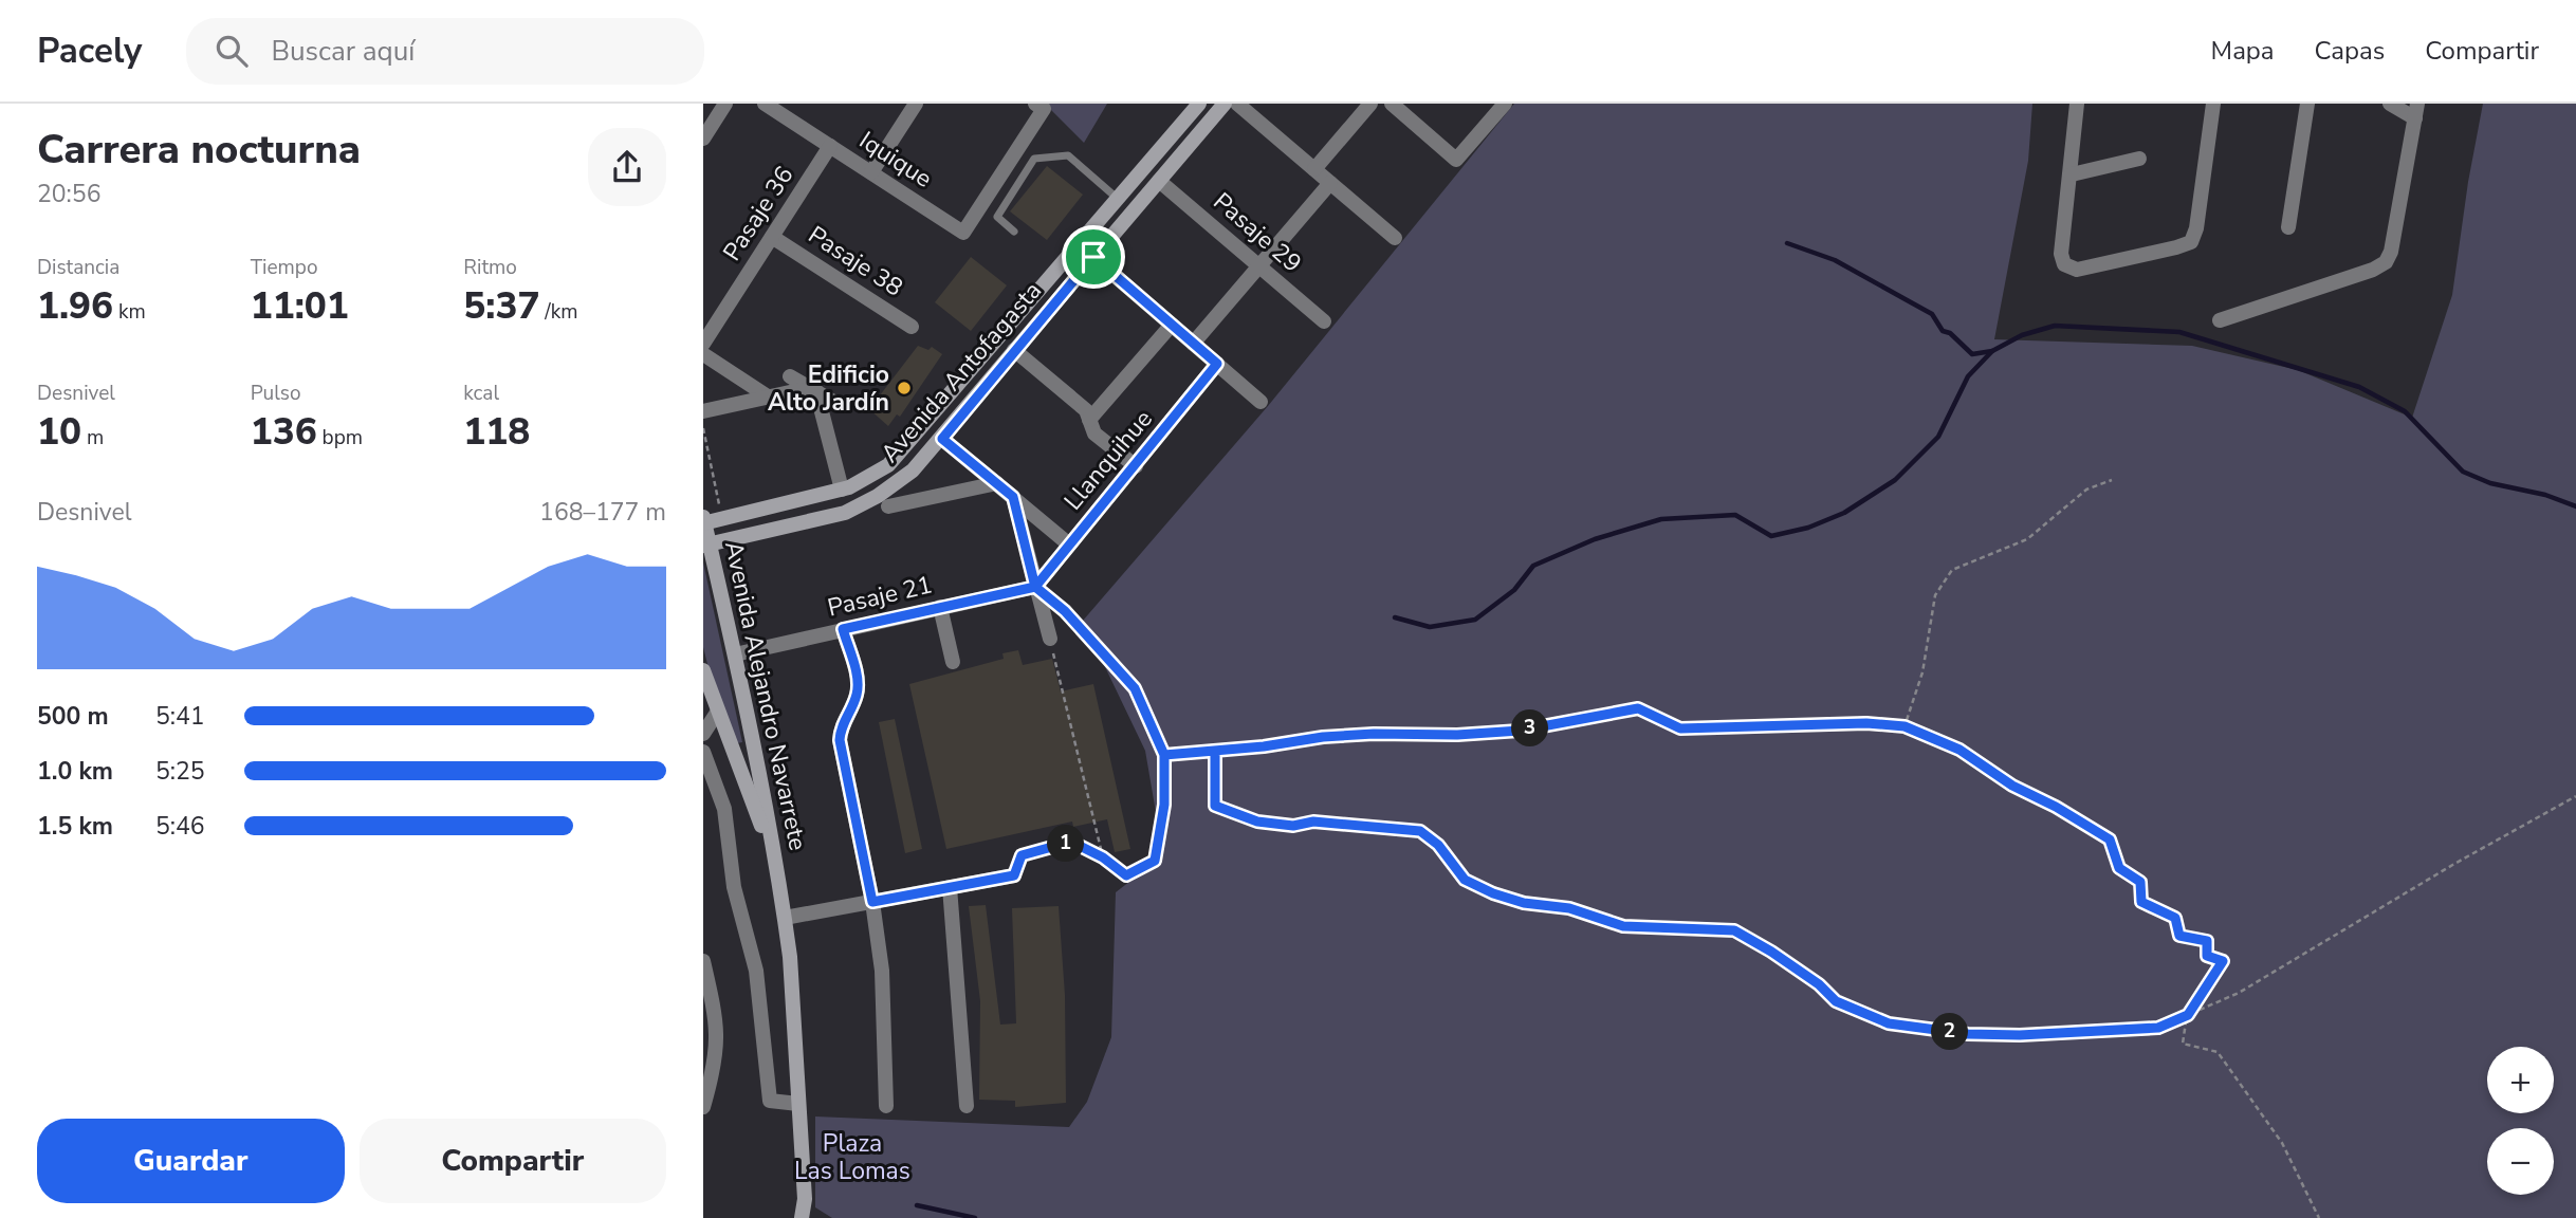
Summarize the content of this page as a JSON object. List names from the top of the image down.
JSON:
{
  "streets": {
    "street": [
      "Iquique",
      "Pasaje 36",
      "Pasaje 29",
      "Pasaje 38",
      "Avenida Antofagasta",
      "Llanquihue",
      "Pasaje 21",
      "Avenida Alejandro Navarrete"
    ]
  },
  "crossings": [
    ["Iquique", "Pasaje 36"],
    ["Pasaje 36", "Pasaje 38"],
    ["Pasaje 29", "Avenida Antofagasta"],
    ["Avenida Antofagasta", "Avenida Alejandro Navarrete"],
    ["Llanquihue", "Pasaje 21"],
    ["Pasaje 21", "Avenida Alejandro Navarrete"]
  ],
  "parks": ["Plaza Las Lomas"],
  "places": ["Edificio Alto Jardín"],
  "page": {
    "header": "Pacely",
    "search": "Buscar aquí",
    "nav": ["Mapa", "Capas", "Compartir"],
    "heading": ["Carrera nocturna", "20:56"],
    "stats": [
      ["Distancia", "1.96 km"],
      ["Tiempo", "11:01"],
      ["Ritmo", "5:37 /km"],
      ["Desnivel", "10 m"],
      ["Pulso", "136 bpm"],
      ["kcal", "118"]
    ],
    "chart": ["Desnivel", "168–177 m"],
    "list": [
      {
        "name": "500 m",
        "note": "5:41"
      },
      {
        "name": "1.0 km",
        "note": "5:25"
      },
      {
        "name": "1.5 km",
        "note": "5:46"
      }
    ],
    "pins": ["3", "1", "2"],
    "map_buttons": ["+", "−"],
    "buttons": ["Guardar", "Compartir"]
  }
}
